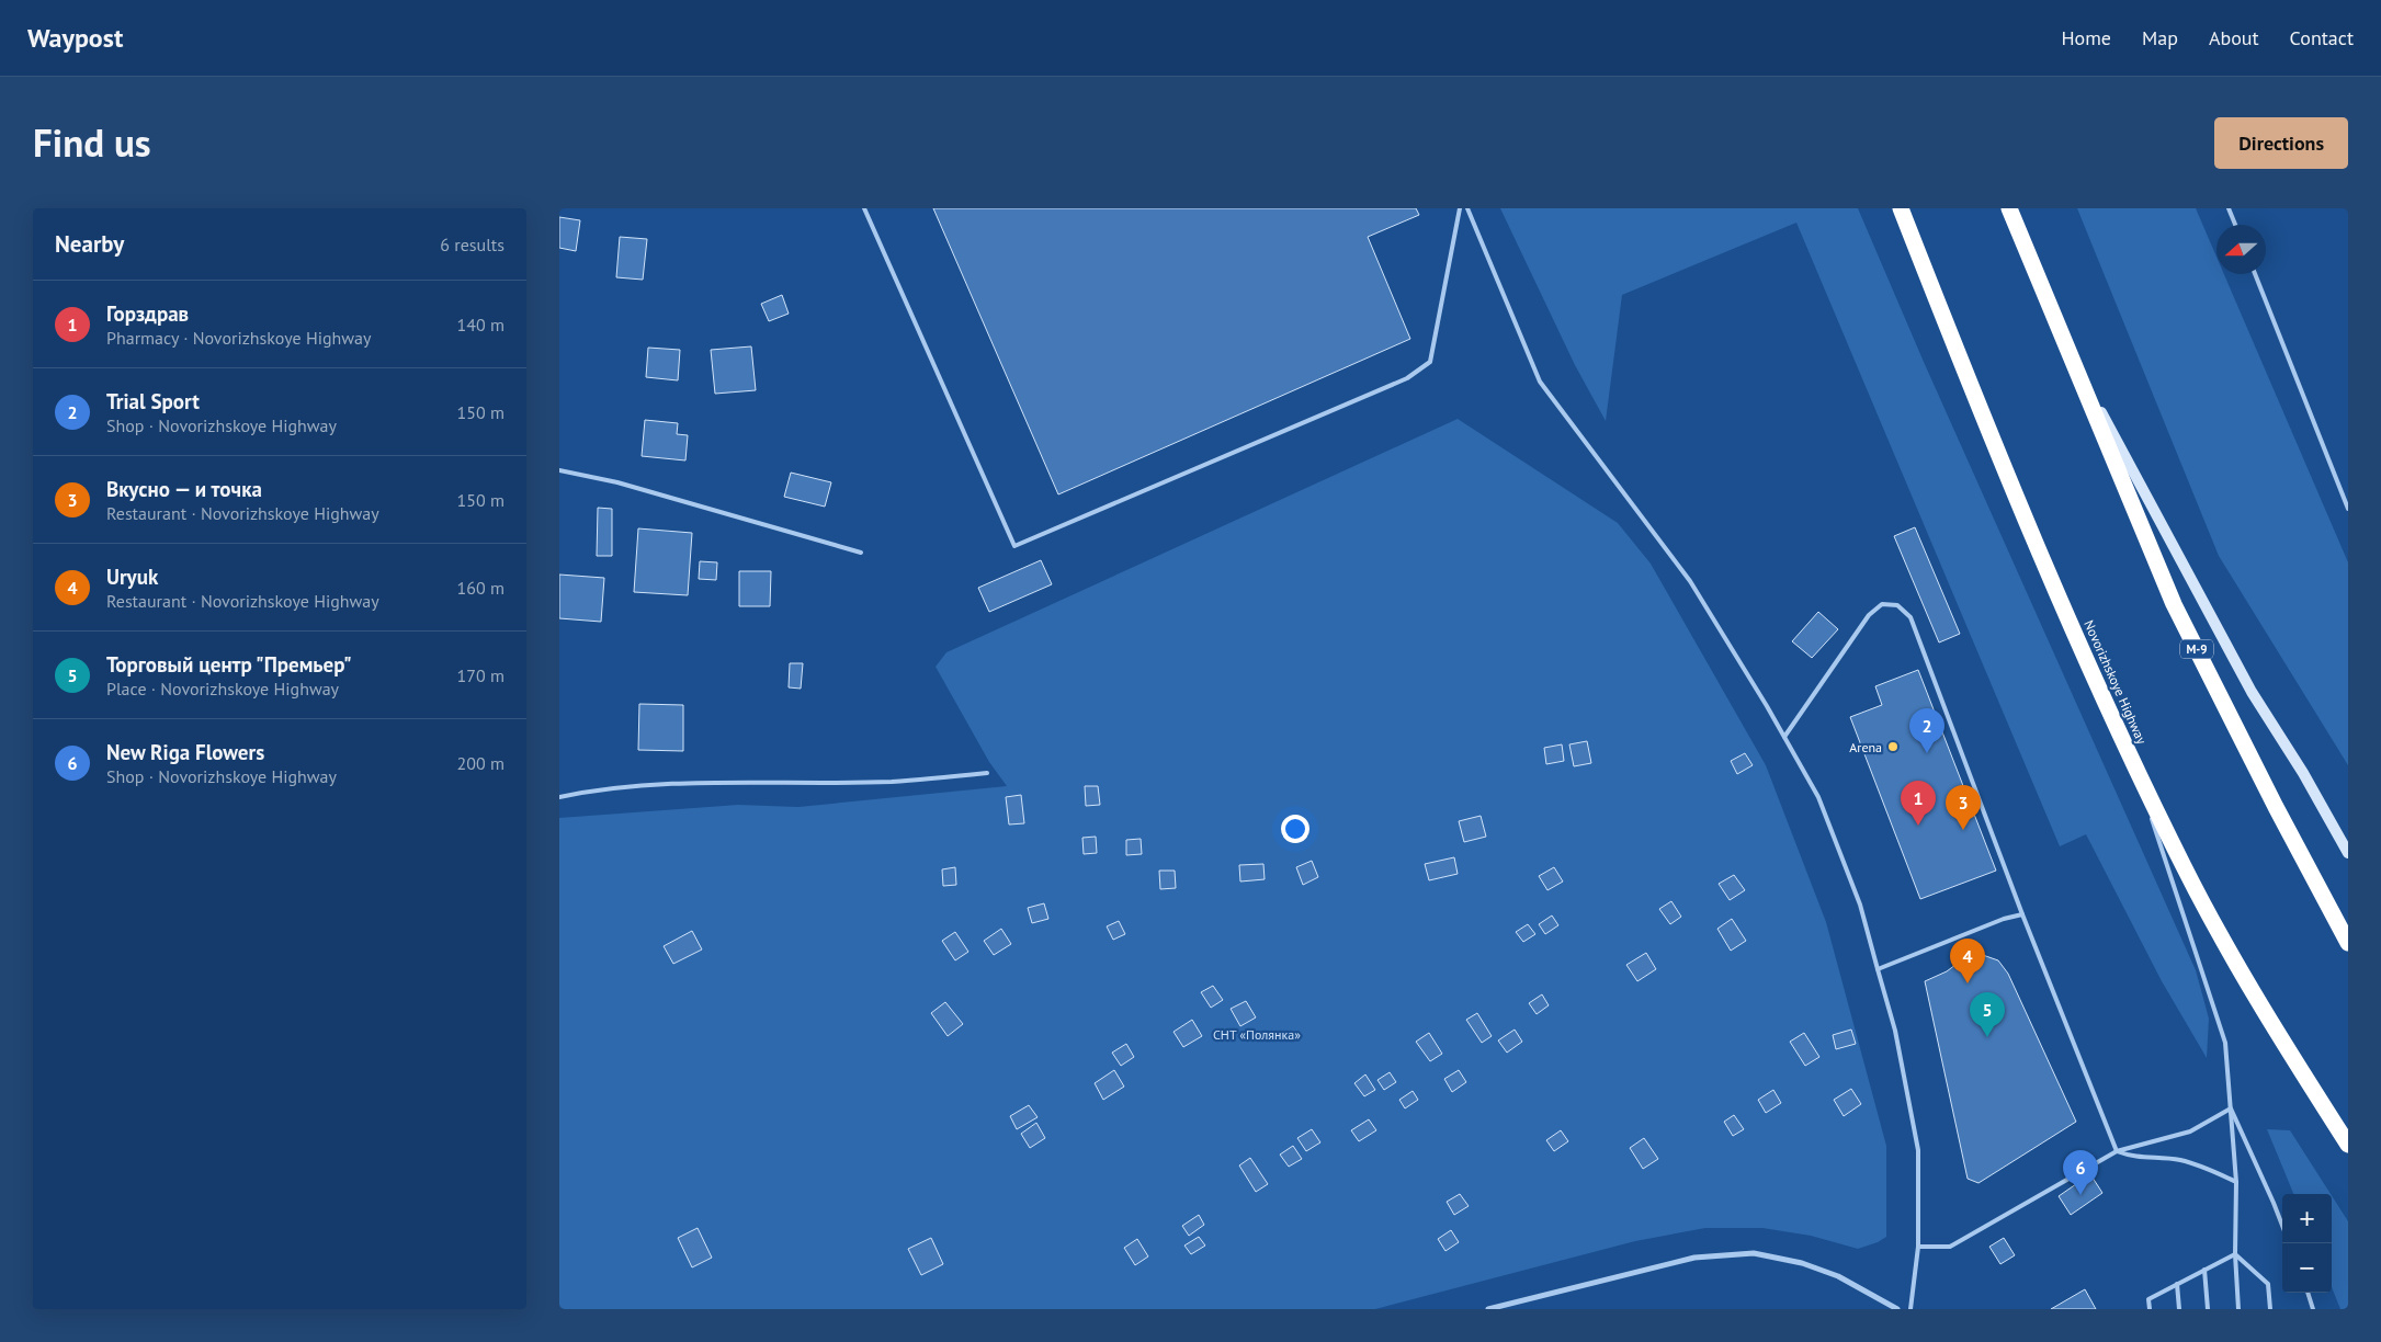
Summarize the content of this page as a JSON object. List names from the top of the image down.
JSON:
{
  "streets": {
    "highway": ["М-9", "Novorizhskoye Highway"]
  },
  "parks": ["СНТ «Полянка»"],
  "places": ["Arena"],
  "north": "left",
  "page": {
    "header": "Waypost",
    "nav": [
      "Home",
      "Map",
      "About",
      "Contact"
    ],
    "title": "Find us",
    "buttons": "Directions",
    "heading": ["Nearby", "6 results"],
    "list": [
      {
        "mark": "1",
        "name": "Горздрав",
        "note": "Pharmacy · Novorizhskoye Highway",
        "value": "140 m"
      },
      {
        "mark": "2",
        "name": "Trial Sport",
        "note": "Shop · Novorizhskoye Highway",
        "value": "150 m"
      },
      {
        "mark": "3",
        "name": "Вкусно — и точка",
        "note": "Restaurant · Novorizhskoye Highway",
        "value": "150 m"
      },
      {
        "mark": "4",
        "name": "Uryuk",
        "note": "Restaurant · Novorizhskoye Highway",
        "value": "160 m"
      },
      {
        "mark": "5",
        "name": "Торговый центр \"Премьер\"",
        "note": "Place · Novorizhskoye Highway",
        "value": "170 m"
      },
      {
        "mark": "6",
        "name": "New Riga Flowers",
        "note": "Shop · Novorizhskoye Highway",
        "value": "200 m"
      }
    ],
    "pins": [
      "2",
      "1",
      "3",
      "4",
      "5",
      "6"
    ],
    "map_buttons": ["+", "−"]
  }
}
